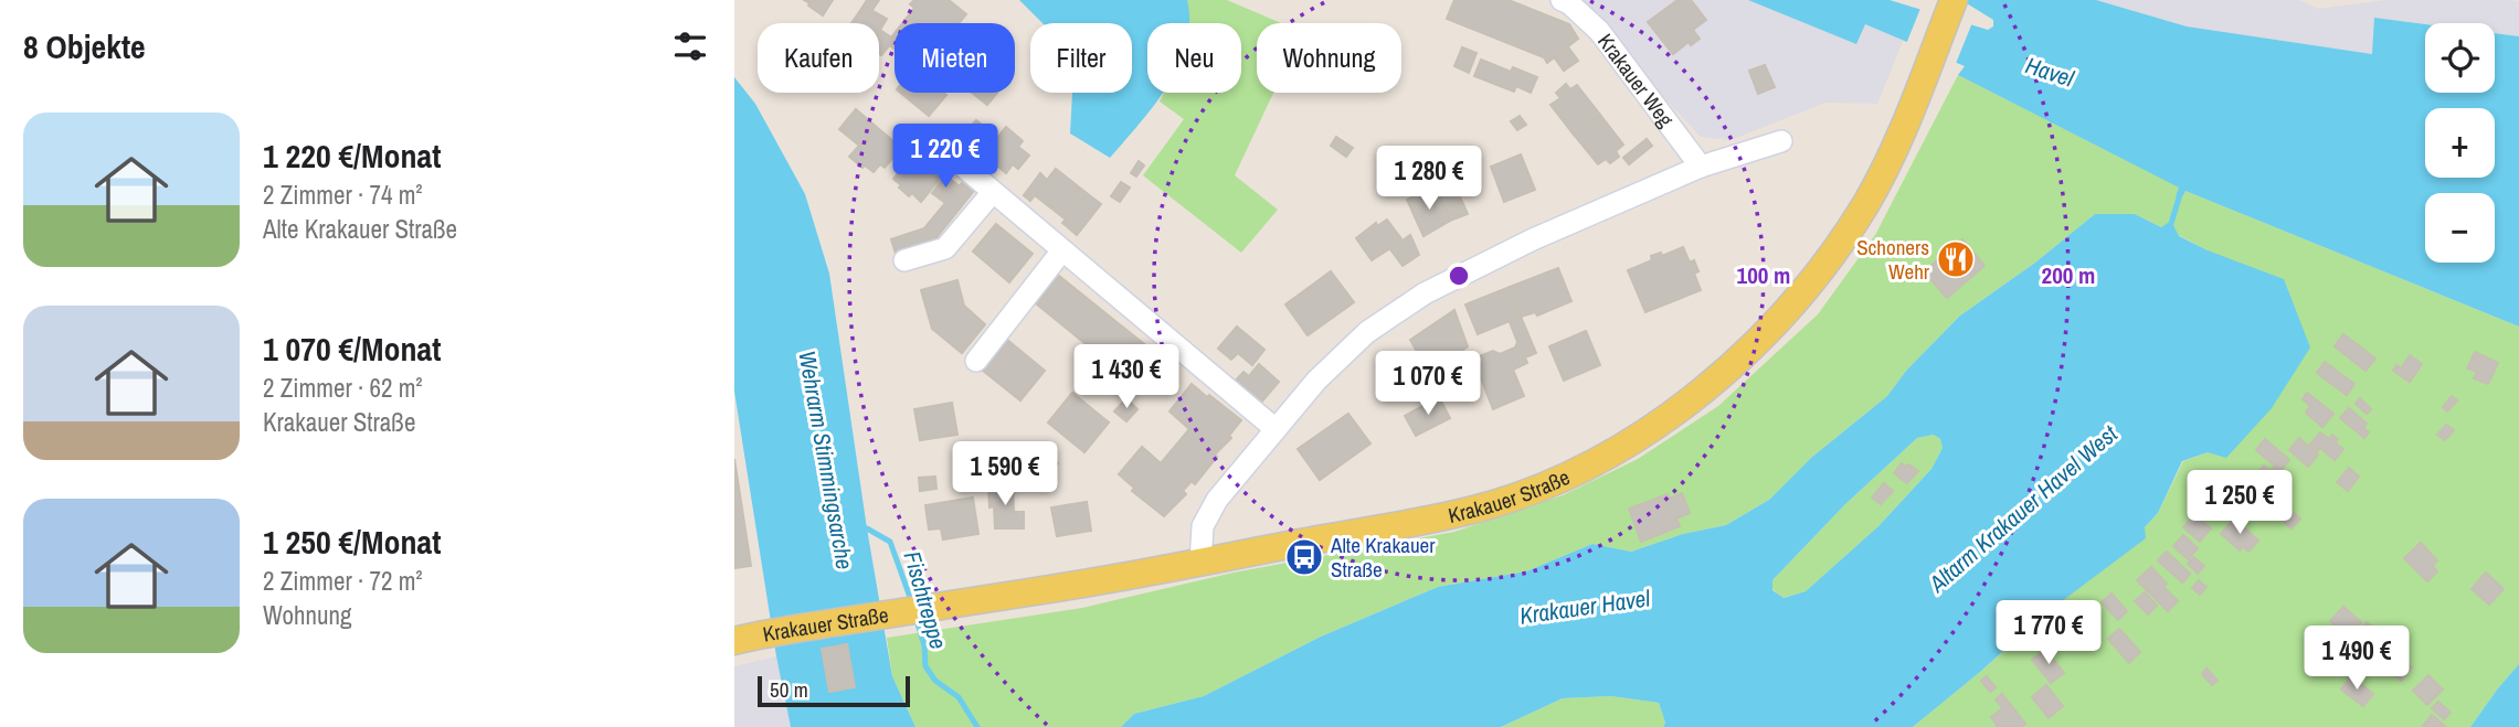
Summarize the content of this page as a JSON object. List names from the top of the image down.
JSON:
{
  "streets": {
    "main road": ["Krakauer Straße"],
    "street": ["Krakauer Weg"]
  },
  "water": [
    "Havel",
    "Wehrarm Stimmingsarche",
    "Altarm Krakauer Havel West",
    "Fischtreppe",
    "Krakauer Havel"
  ],
  "places": {
    "restaurant": ["Schoners Wehr"],
    "bus stop": ["Alte Krakauer Straße"]
  },
  "scale_bar": "50 m",
  "page": {
    "heading": "8 Objekte",
    "map_buttons": ["+", "−"],
    "chip": [
      "Kaufen",
      "Mieten",
      "Filter",
      "Neu",
      "Wohnung"
    ],
    "list": [
      {
        "name": "1 220 €/Monat",
        "note": "2 Zimmer · 74 m² · Alte Krakauer Straße"
      },
      {
        "name": "1 070 €/Monat",
        "note": "2 Zimmer · 62 m² · Krakauer Straße"
      },
      {
        "name": "1 250 €/Monat",
        "note": "2 Zimmer · 72 m² · Wohnung"
      }
    ],
    "price": [
      "1 220 €",
      "1 280 €",
      "1 430 €",
      "1 070 €",
      "1 590 €",
      "1 250 €",
      "1 770 €",
      "1 490 €"
    ],
    "scale": "50 m"
  },
  "rings": ["100 m", "200 m"]
}
